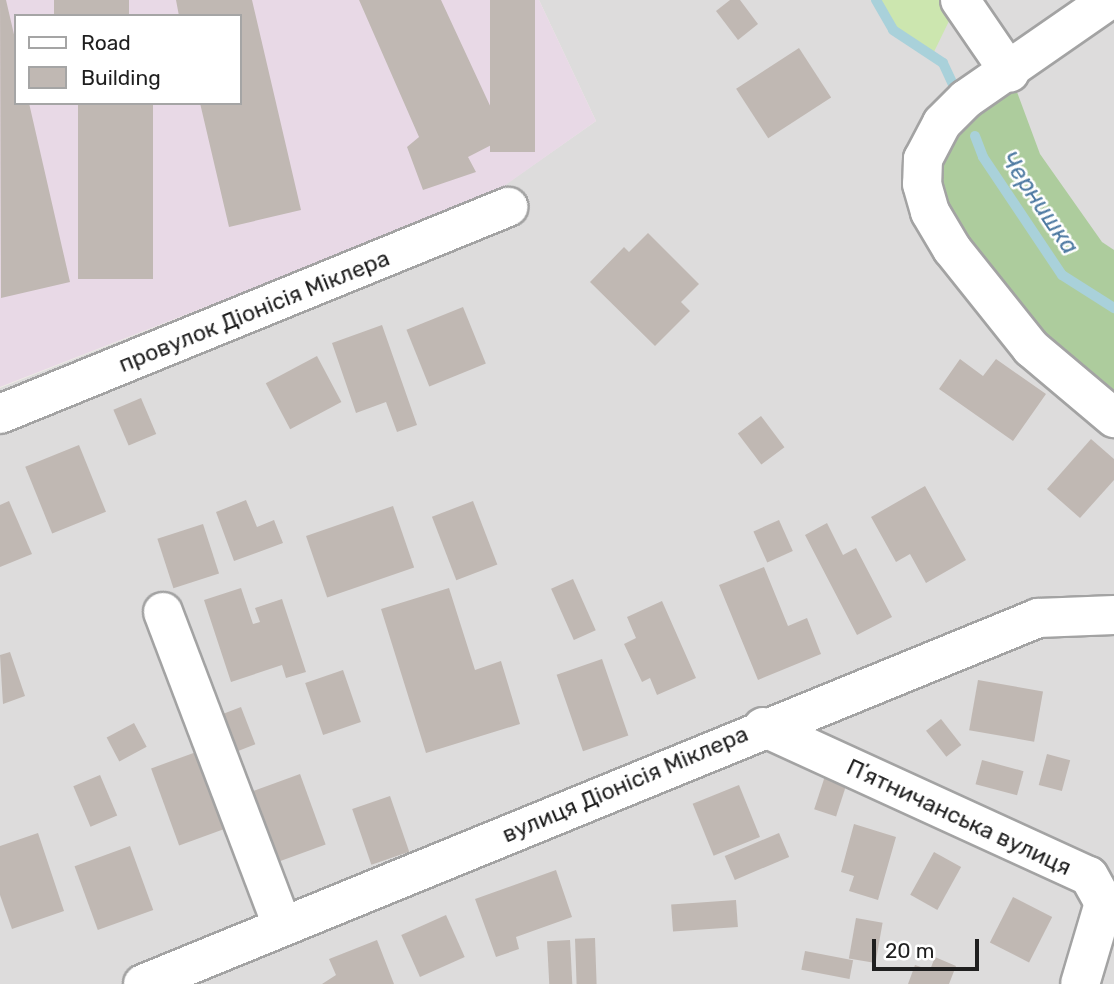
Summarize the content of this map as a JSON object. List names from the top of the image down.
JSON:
{
  "streets": {
    "street": ["провулок Діонісія Міклера", "вулиця Діонісія Міклера", "Пʼятничанська вулиця"]
  },
  "crossings": [
    ["вулиця Діонісія Міклера", "Пʼятничанська вулиця"]
  ],
  "water": ["Чернишка"],
  "legend": ["Road", "Building"],
  "scale_bar": "20 m"
}
